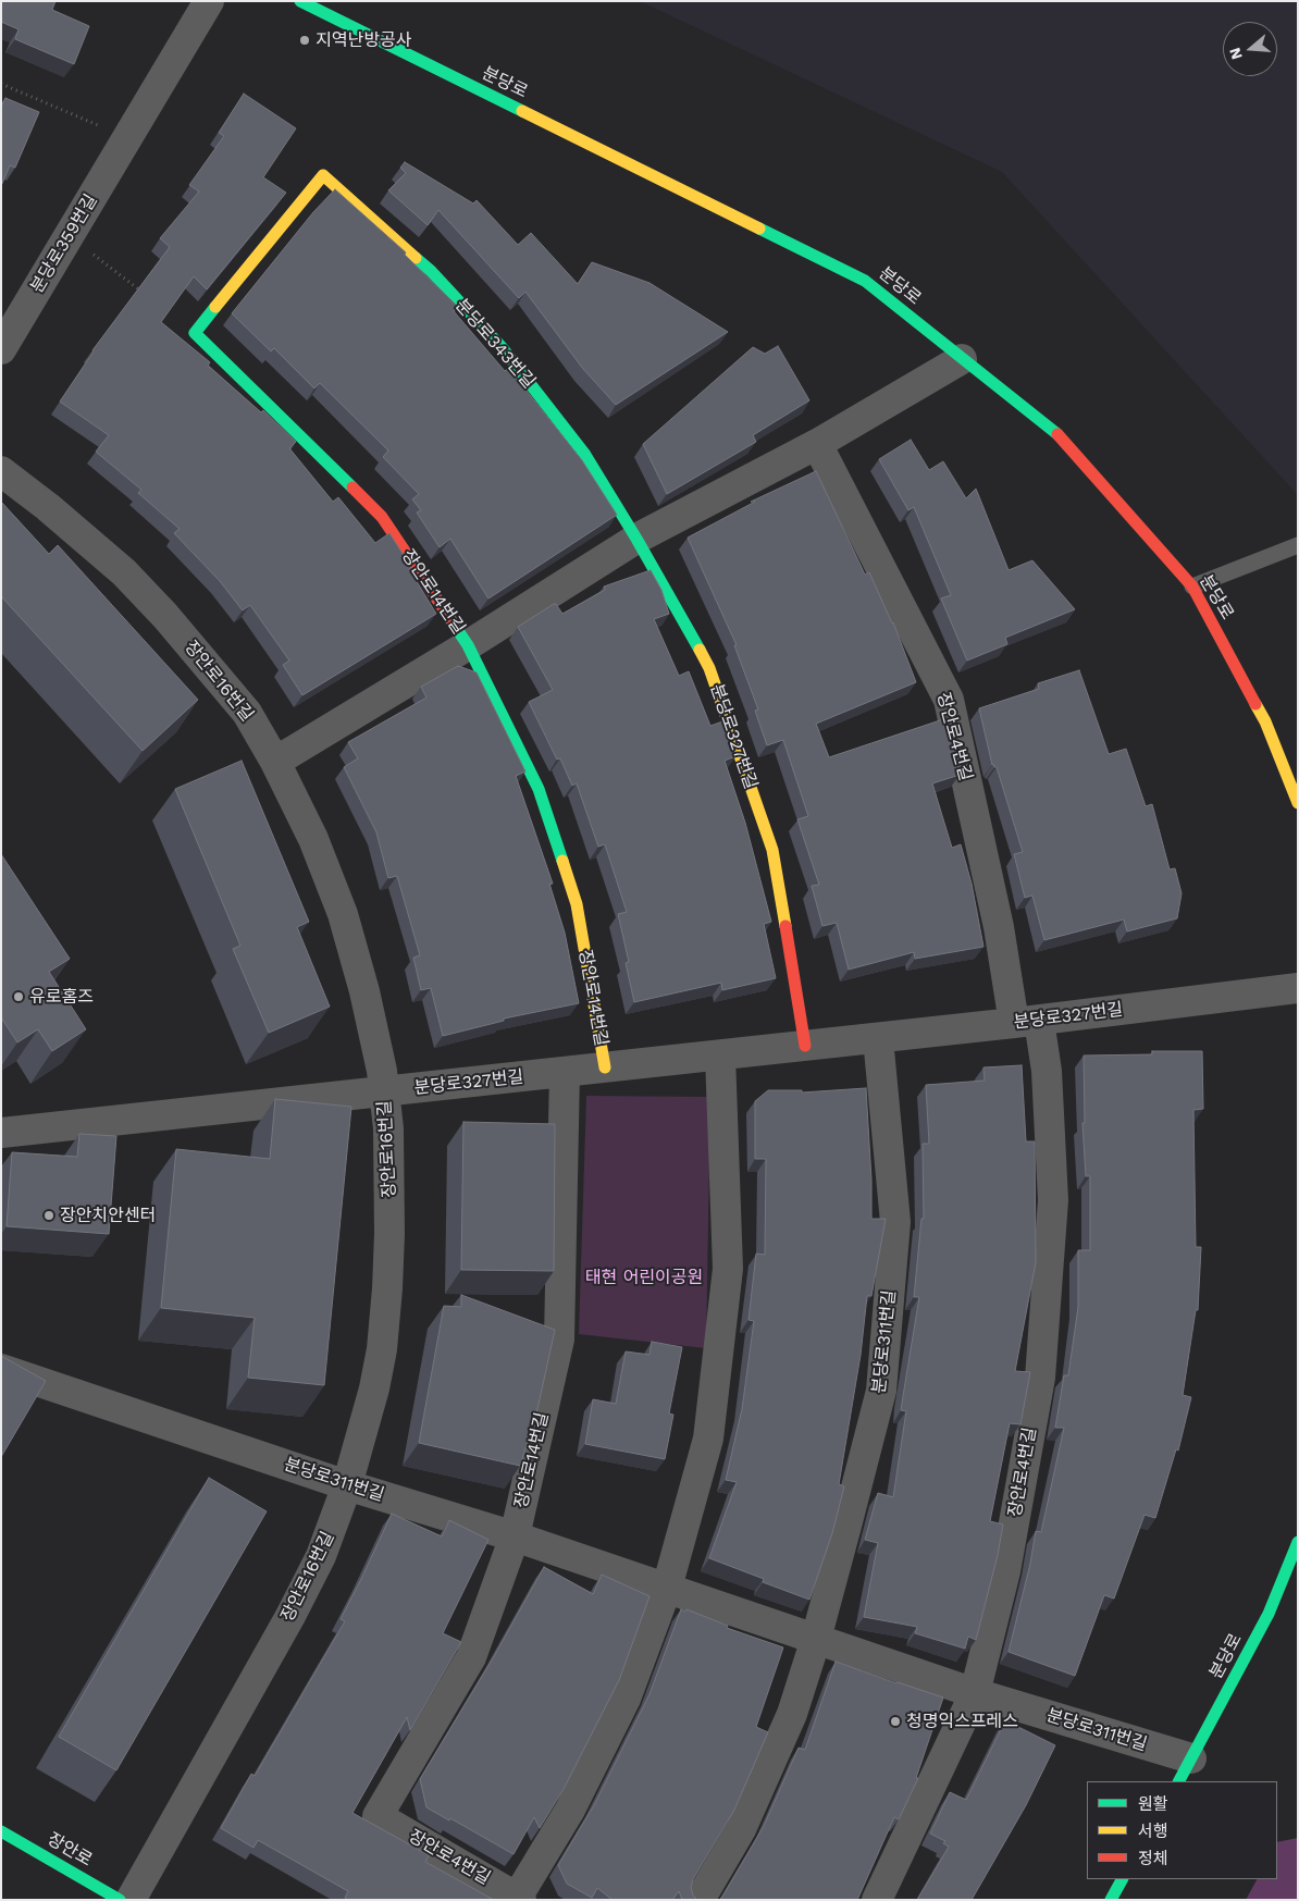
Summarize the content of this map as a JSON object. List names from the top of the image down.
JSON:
{
  "streets": {
    "street": [
      "분당로",
      "분당로359번길",
      "분당로343번길",
      "장안로14번길",
      "장안로16번길",
      "분당로327번길",
      "장안로4번길",
      "분당로311번길",
      "장안로"
    ]
  },
  "crossings": [
    ["분당로", "분당로311번길"],
    ["분당로343번길", "장안로14번길"],
    ["분당로343번길", "분당로327번길"],
    ["장안로14번길", "분당로327번길"],
    ["장안로14번길", "장안로4번길"],
    ["장안로14번길", "분당로311번길"],
    ["장안로16번길", "분당로327번길"],
    ["장안로16번길", "분당로311번길"],
    ["분당로327번길", "장안로4번길"],
    ["분당로327번길", "분당로311번길"],
    ["장안로4번길", "분당로311번길"]
  ],
  "parks": ["태현 어린이공원"],
  "places": [
    "지역난방공사",
    "유로홈즈",
    "장안치안센터",
    "청명익스프레스"
  ],
  "legend": ["원활", "서행", "정체"],
  "north": "left"
}
